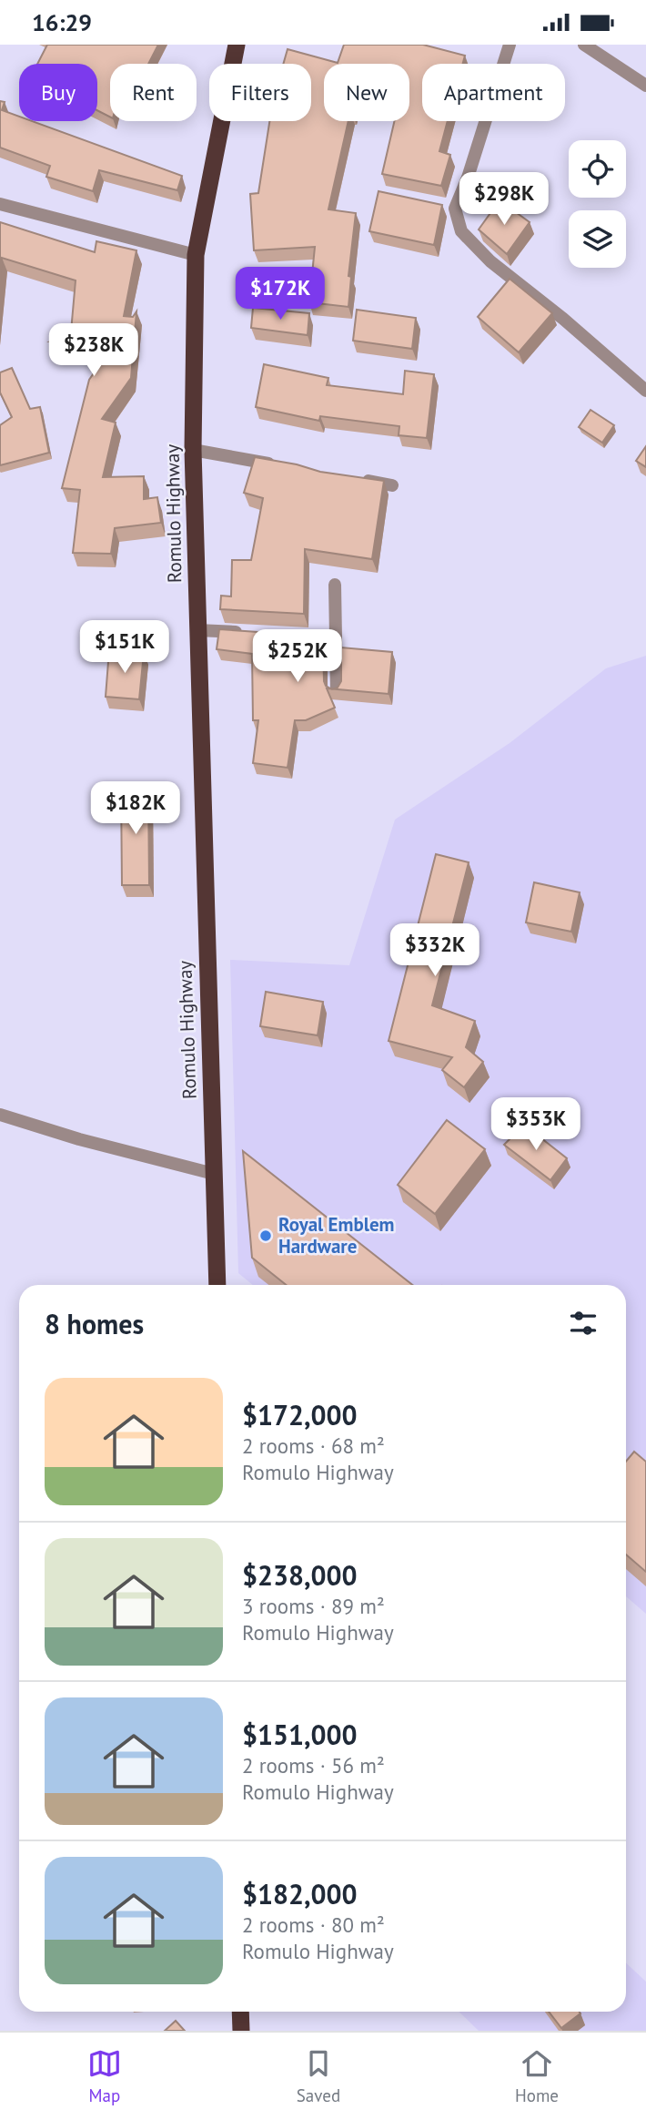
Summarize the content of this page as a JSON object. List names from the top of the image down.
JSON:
{
  "streets": {
    "highway": ["Romulo Highway"]
  },
  "places": ["Royal Emblem Hardware"],
  "page": {
    "status": "16:29",
    "chip": [
      "Buy",
      "Rent",
      "Filters",
      "New",
      "Apartment"
    ],
    "price": [
      "$298K",
      "$172K",
      "$238K",
      "$151K",
      "$252K",
      "$182K",
      "$332K",
      "$353K"
    ],
    "heading": "8 homes",
    "list": [
      {
        "name": "$172,000",
        "note": "2 rooms · 68 m² · Romulo Highway"
      },
      {
        "name": "$238,000",
        "note": "3 rooms · 89 m² · Romulo Highway"
      },
      {
        "name": "$151,000",
        "note": "2 rooms · 56 m² · Romulo Highway"
      },
      {
        "name": "$182,000",
        "note": "2 rooms · 80 m² · Romulo Highway"
      }
    ],
    "tabs": ["Map", "Saved", "Home"]
  }
}
